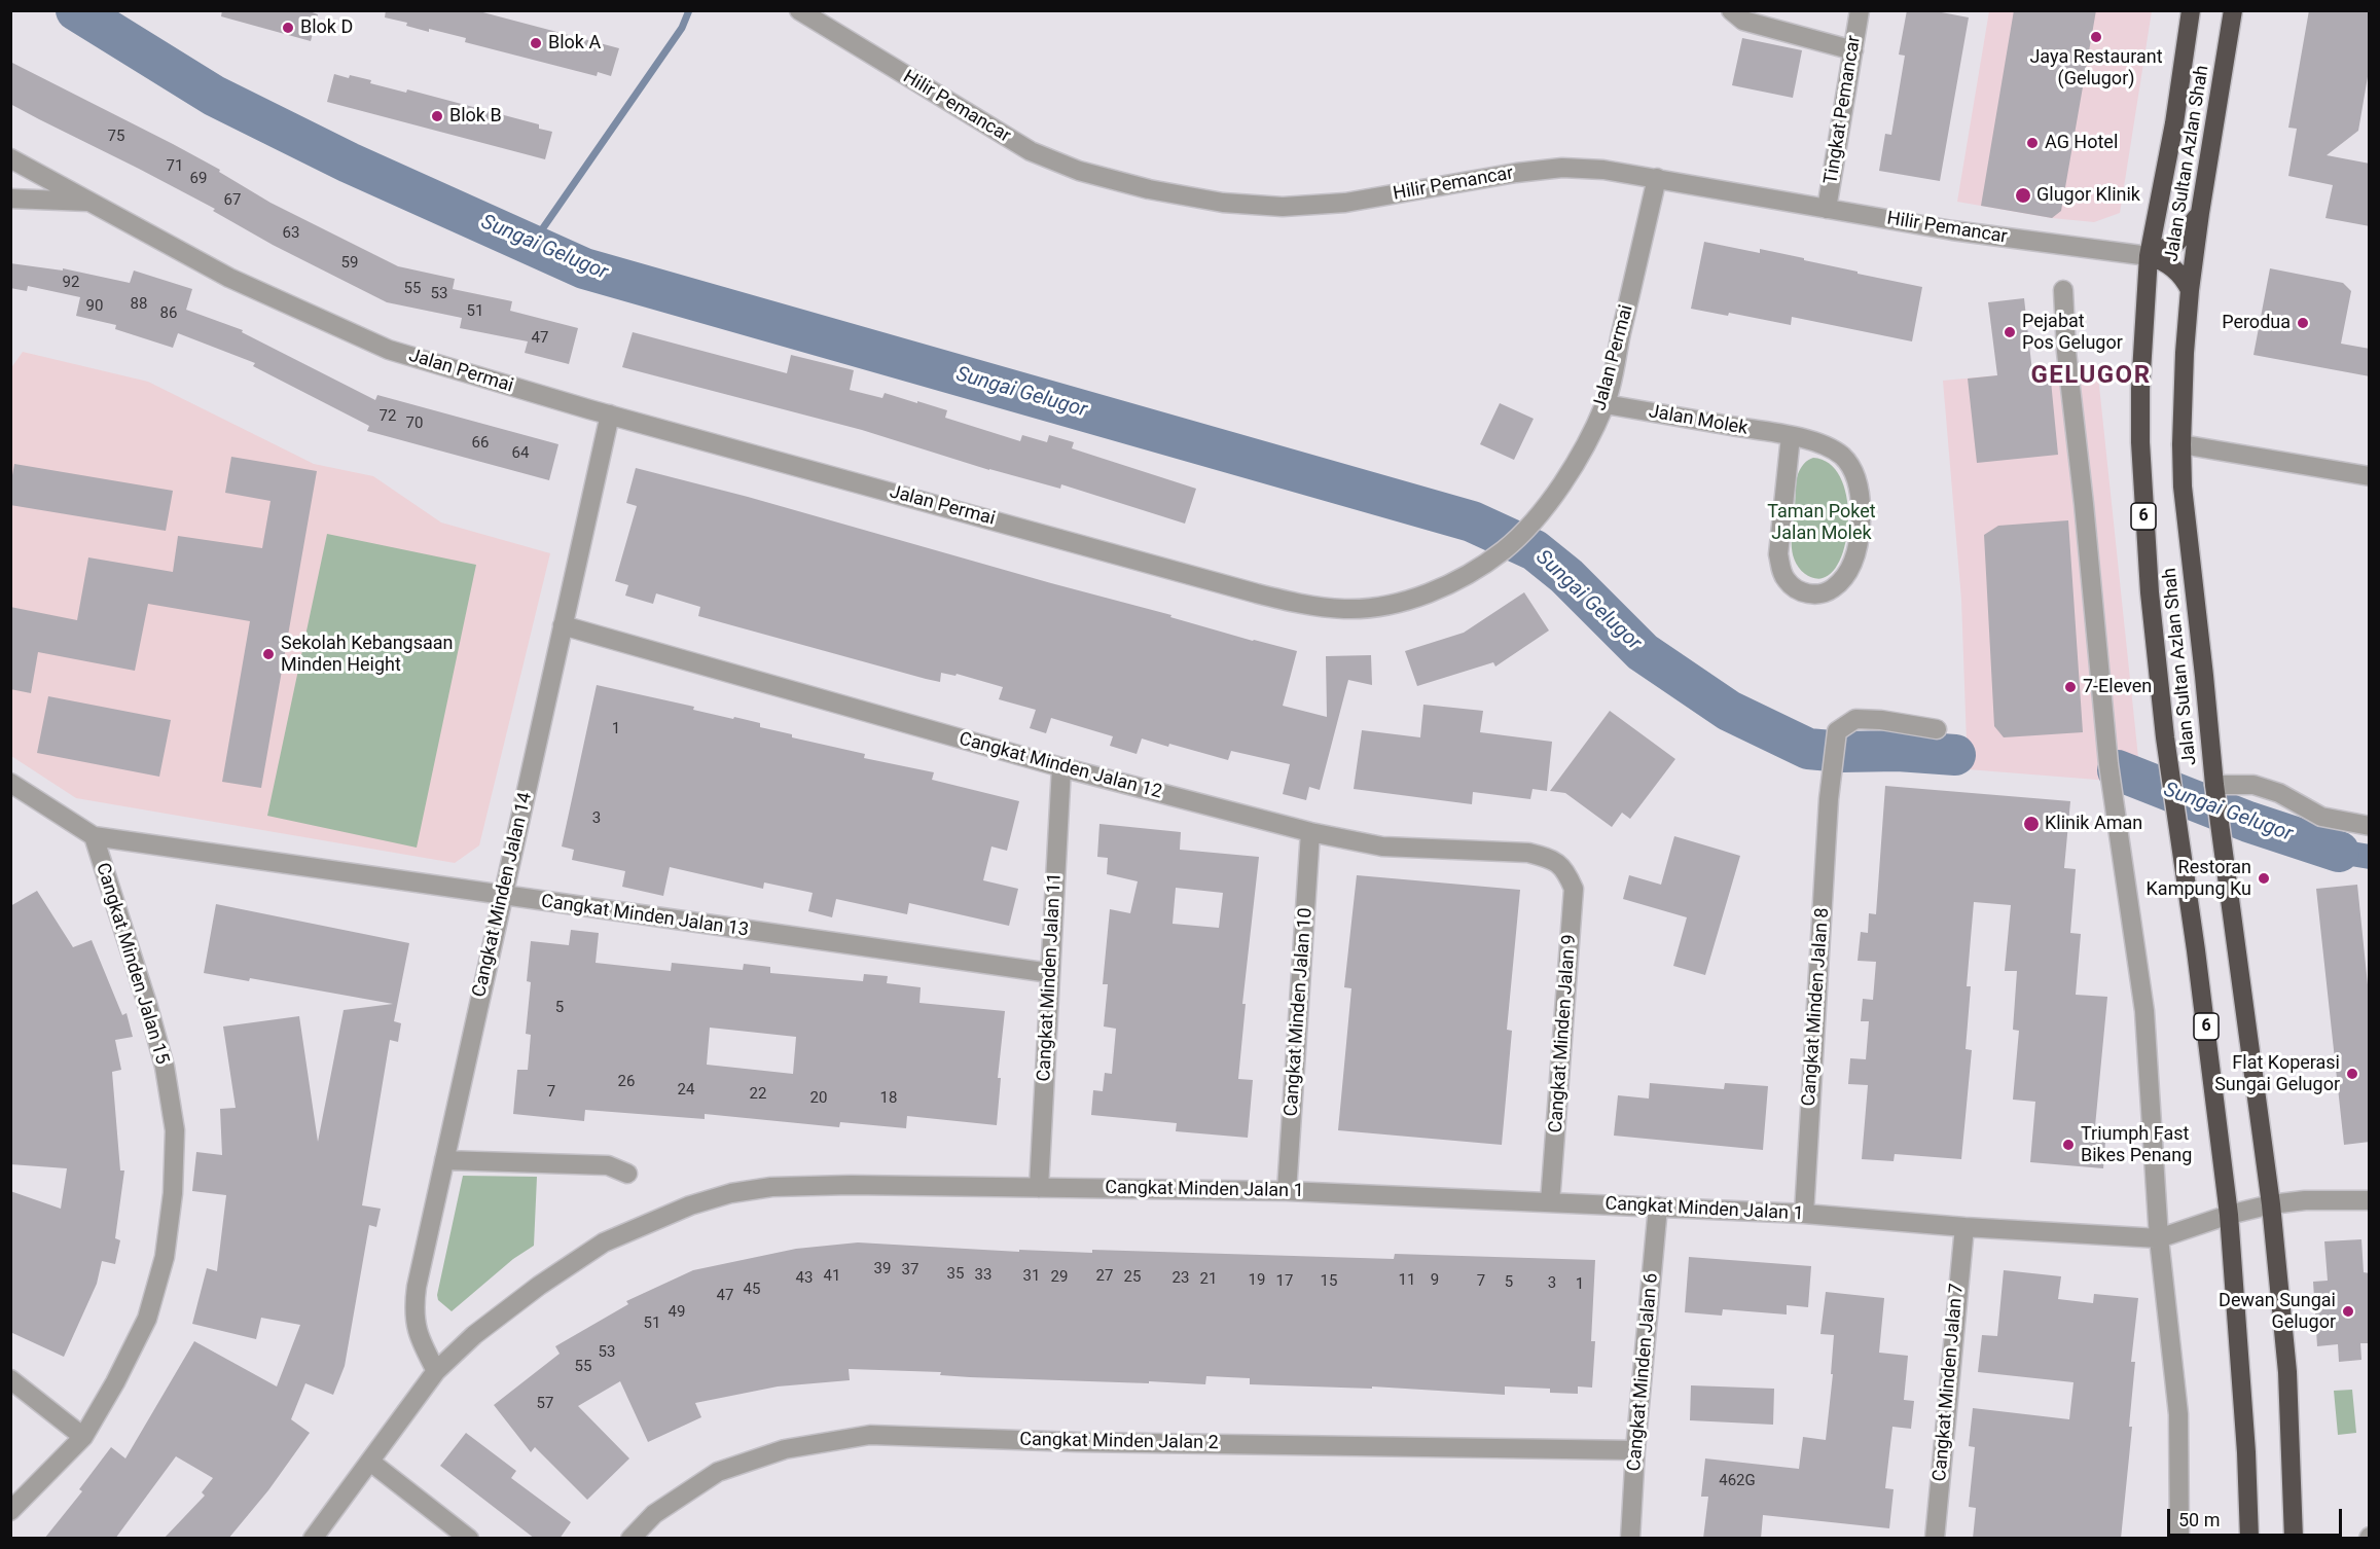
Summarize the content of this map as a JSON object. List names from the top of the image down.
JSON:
{
  "streets": {
    "highway": ["Jalan Sultan Azlan Shah", "6"],
    "street": [
      "Hilir Pemancar",
      "Tingkat Pemancar",
      "Jalan Permai",
      "Jalan Molek",
      "Cangkat Minden Jalan 12",
      "Cangkat Minden Jalan 14",
      "Cangkat Minden Jalan 13",
      "Cangkat Minden Jalan 15",
      "Cangkat Minden Jalan 11",
      "Cangkat Minden Jalan 8",
      "Cangkat Minden Jalan 10",
      "Cangkat Minden Jalan 9",
      "Cangkat Minden Jalan 1",
      "Cangkat Minden Jalan 6",
      "Cangkat Minden Jalan 7",
      "Cangkat Minden Jalan 2"
    ]
  },
  "crossings": [
    ["Hilir Pemancar", "Tingkat Pemancar"],
    ["Hilir Pemancar", "Jalan Sultan Azlan Shah"],
    ["Hilir Pemancar", "Jalan Permai"],
    ["Jalan Sultan Azlan Shah", "Cangkat Minden Jalan 1"],
    ["Jalan Permai", "Jalan Molek"],
    ["Jalan Permai", "Cangkat Minden Jalan 14"],
    ["Cangkat Minden Jalan 12", "Cangkat Minden Jalan 14"],
    ["Cangkat Minden Jalan 12", "Cangkat Minden Jalan 11"],
    ["Cangkat Minden Jalan 12", "Cangkat Minden Jalan 10"],
    ["Cangkat Minden Jalan 12", "Cangkat Minden Jalan 9"],
    ["Cangkat Minden Jalan 14", "Cangkat Minden Jalan 13"],
    ["Cangkat Minden Jalan 14", "Cangkat Minden Jalan 1"],
    ["Cangkat Minden Jalan 13", "Cangkat Minden Jalan 15"],
    ["Cangkat Minden Jalan 13", "Cangkat Minden Jalan 11"],
    ["Cangkat Minden Jalan 11", "Cangkat Minden Jalan 1"],
    ["Cangkat Minden Jalan 8", "Cangkat Minden Jalan 1"],
    ["Cangkat Minden Jalan 10", "Cangkat Minden Jalan 1"],
    ["Cangkat Minden Jalan 9", "Cangkat Minden Jalan 1"],
    ["Cangkat Minden Jalan 1", "Cangkat Minden Jalan 6"],
    ["Cangkat Minden Jalan 1", "Cangkat Minden Jalan 7"],
    ["Cangkat Minden Jalan 6", "Cangkat Minden Jalan 2"]
  ],
  "districts": ["GELUGOR"],
  "water": ["Sungai Gelugor"],
  "parks": ["Taman Poket Jalan Molek"],
  "places": [
    "Blok D",
    "Jaya Restaurant (Gelugor)",
    "Blok A",
    "Blok B",
    "AG Hotel",
    "Glugor Klinik",
    "Perodua",
    "Pejabat Pos Gelugor",
    "Sekolah Kebangsaan Minden Height",
    "7-Eleven",
    "Klinik Aman",
    "Restoran Kampung Ku",
    "Flat Koperasi Sungai Gelugor",
    "Triumph Fast Bikes Penang",
    "Dewan Sungai Gelugor"
  ],
  "house_numbers": [
    "75",
    "71",
    "69",
    "67",
    "63",
    "59",
    "92",
    "55",
    "53",
    "88",
    "90",
    "51",
    "86",
    "47",
    "72",
    "70",
    "66",
    "64",
    "1",
    "3",
    "5",
    "26",
    "24",
    "7",
    "22",
    "20",
    "18",
    "39",
    "37",
    "35",
    "33",
    "41",
    "31",
    "27",
    "29",
    "25",
    "43",
    "23",
    "21",
    "19",
    "11",
    "9",
    "17",
    "15",
    "7",
    "5",
    "3",
    "1",
    "45",
    "47",
    "49",
    "51",
    "53",
    "55",
    "57",
    "462G"
  ],
  "scale_bar": "50 m"
}
